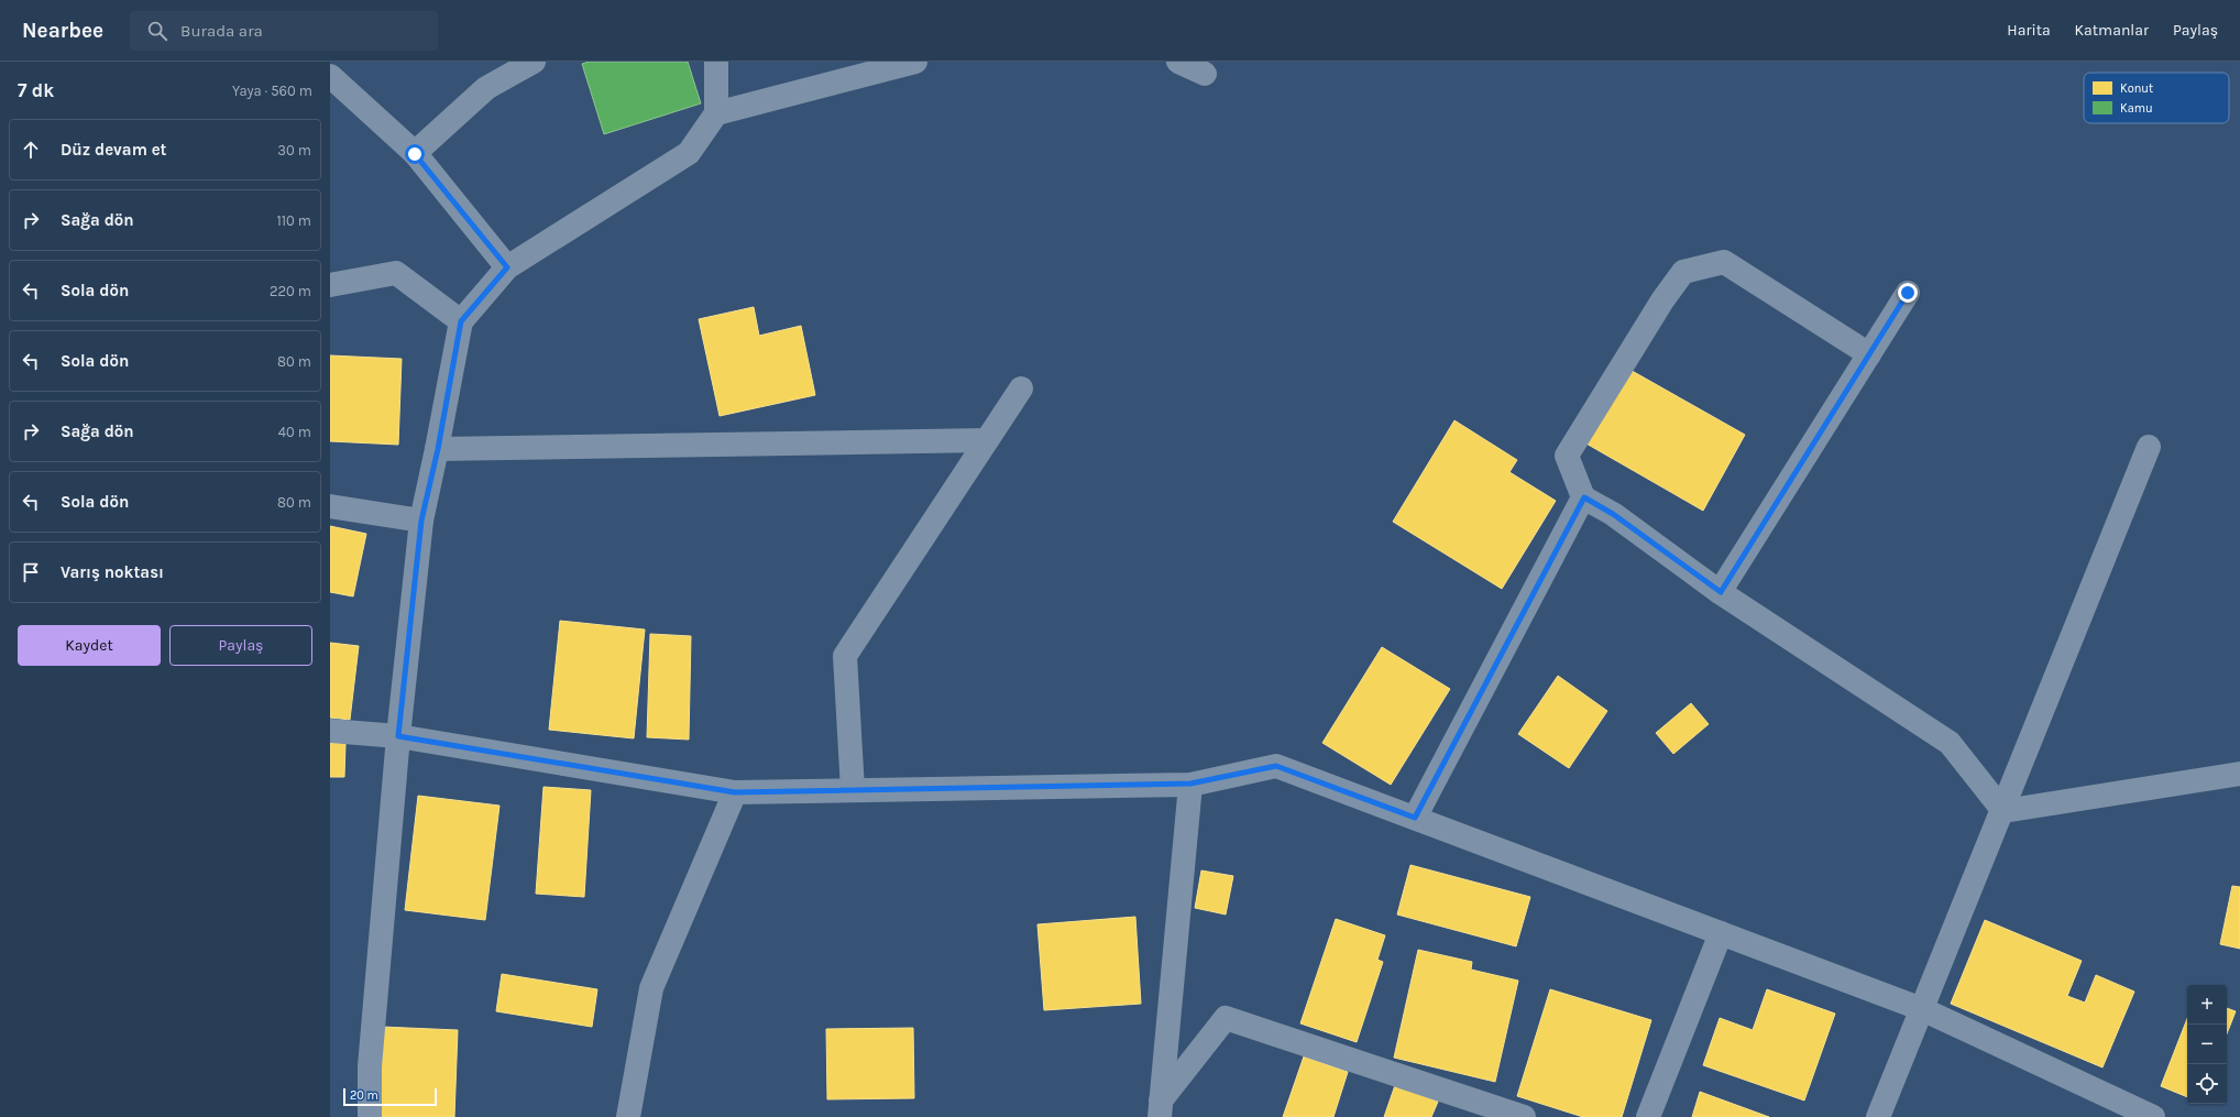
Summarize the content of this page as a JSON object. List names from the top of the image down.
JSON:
{
  "legend": ["Konut", "Kamu"],
  "scale_bar": "20 m",
  "page": {
    "header": "Nearbee",
    "search": "Burada ara",
    "nav": ["Harita", "Katmanlar", "Paylaş"],
    "heading": ["7 dk", "Yaya · 560 m"],
    "list": [
      ["Düz devam et", "30 m"],
      ["Sağa dön", "110 m"],
      ["Sola dön", "220 m"],
      ["Sola dön", "80 m"],
      ["Sağa dön", "40 m"],
      ["Sola dön", "80 m"],
      "Varış noktası"
    ],
    "buttons": ["Kaydet", "Paylaş"],
    "map_buttons": ["+", "−"],
    "scale": "20 m"
  }
}
